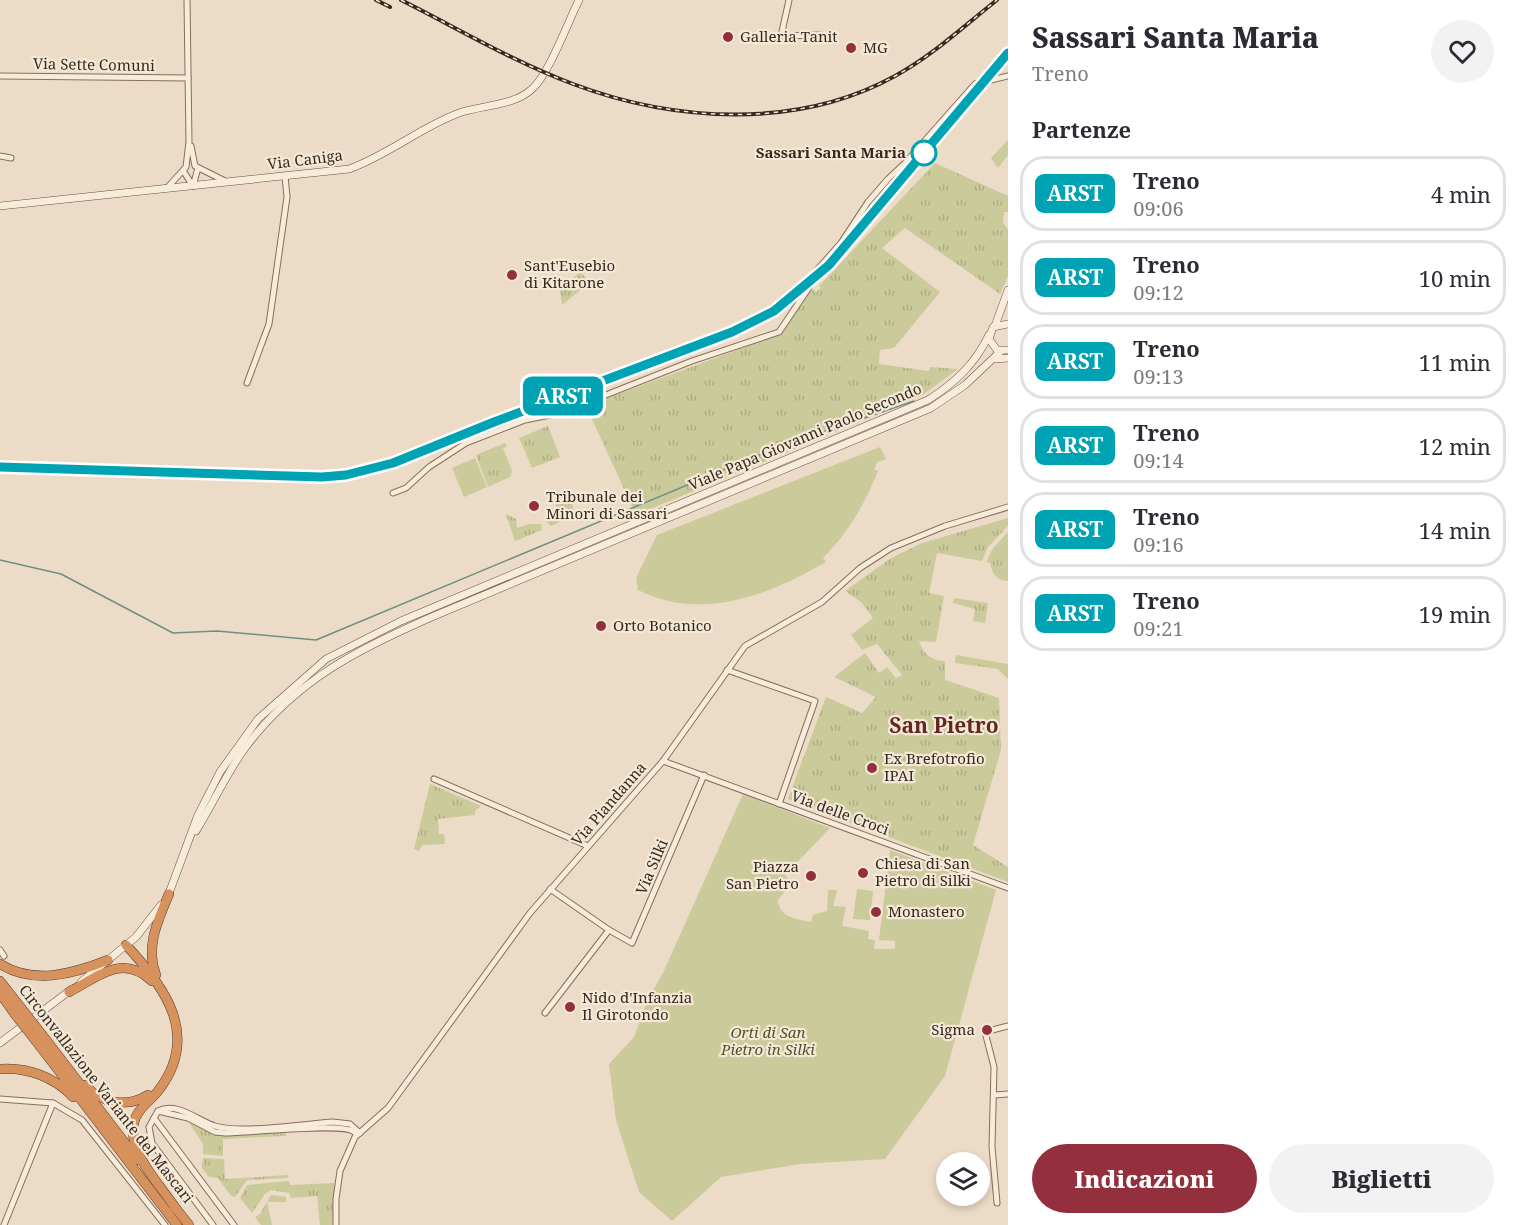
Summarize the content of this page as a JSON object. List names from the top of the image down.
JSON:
{
  "streets": {
    "highway": ["Circonvallazione Variante del Mascari"],
    "main road": ["Via Caniga", "Viale Papa Giovanni Paolo Secondo"],
    "street": [
      "Via Sette Comuni",
      "Via Piandanna",
      "Via delle Croci",
      "Via Silki"
    ]
  },
  "crossings": [
    ["Via Piandanna", "Via delle Croci"],
    ["Via Piandanna", "Via Silki"],
    ["Via delle Croci", "Via Silki"]
  ],
  "districts": ["San Pietro"],
  "parks": ["Orti di San Pietro in Silki"],
  "places": [
    "Galleria Tanit",
    "MG",
    "Sassari Santa Maria",
    "Sant'Eusebio di Kitarone",
    "Tribunale dei Minori di Sassari",
    "Orto Botanico",
    "Ex Brefotrofio IPAI",
    "Chiesa di San Pietro di Silki",
    "Piazza San Pietro",
    "Monastero",
    "Nido d'Infanzia Il Girotondo",
    "Sigma"
  ],
  "page": {
    "on_map": "ARST",
    "heading": [
      ["Sassari Santa Maria", "Treno"],
      "Partenze"
    ],
    "list": [
      {
        "mark": "ARST",
        "name": "Treno",
        "note": "09:06",
        "value": "4 min"
      },
      {
        "mark": "ARST",
        "name": "Treno",
        "note": "09:12",
        "value": "10 min"
      },
      {
        "mark": "ARST",
        "name": "Treno",
        "note": "09:13",
        "value": "11 min"
      },
      {
        "mark": "ARST",
        "name": "Treno",
        "note": "09:14",
        "value": "12 min"
      },
      {
        "mark": "ARST",
        "name": "Treno",
        "note": "09:16",
        "value": "14 min"
      },
      {
        "mark": "ARST",
        "name": "Treno",
        "note": "09:21",
        "value": "19 min"
      }
    ],
    "buttons": ["Indicazioni", "Biglietti"]
  }
}
